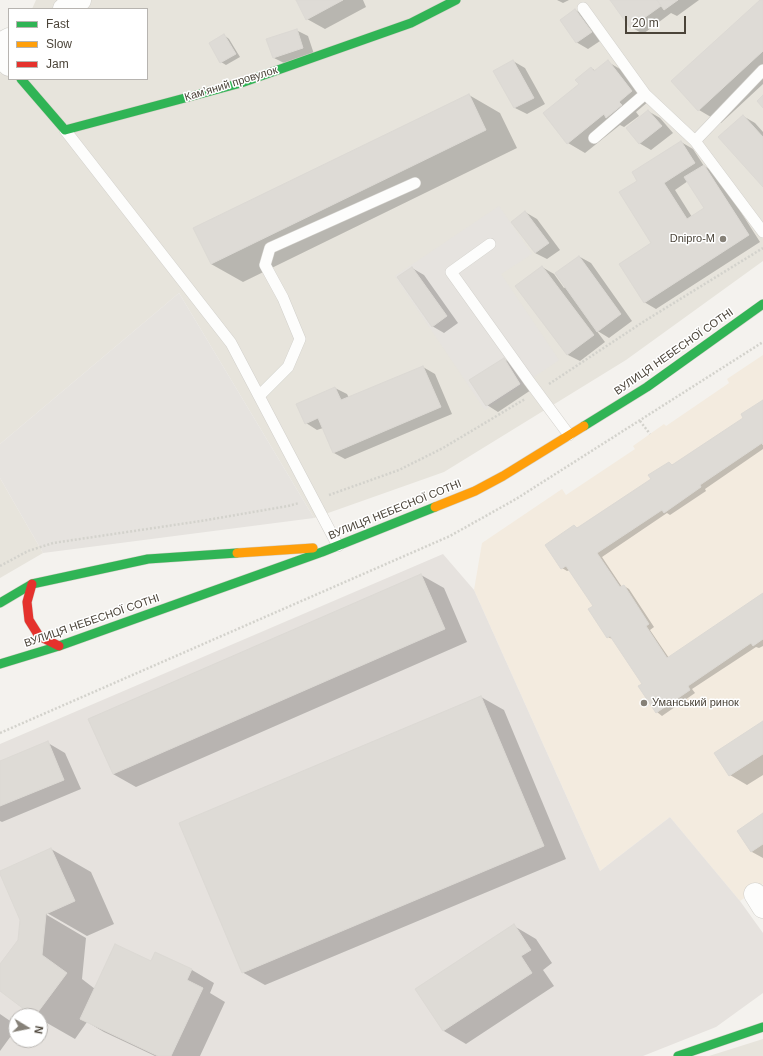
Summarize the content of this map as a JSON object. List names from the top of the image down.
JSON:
{
  "streets": {
    "main road": ["Камʼяний провулок", "ВУЛИЦЯ НЕБЕСНОЇ СОТНІ"]
  },
  "places": ["Dnipro-M", "Уманський ринок"],
  "legend": ["Fast", "Slow", "Jam"],
  "scale_bar": "20 m",
  "north": "right"
}
